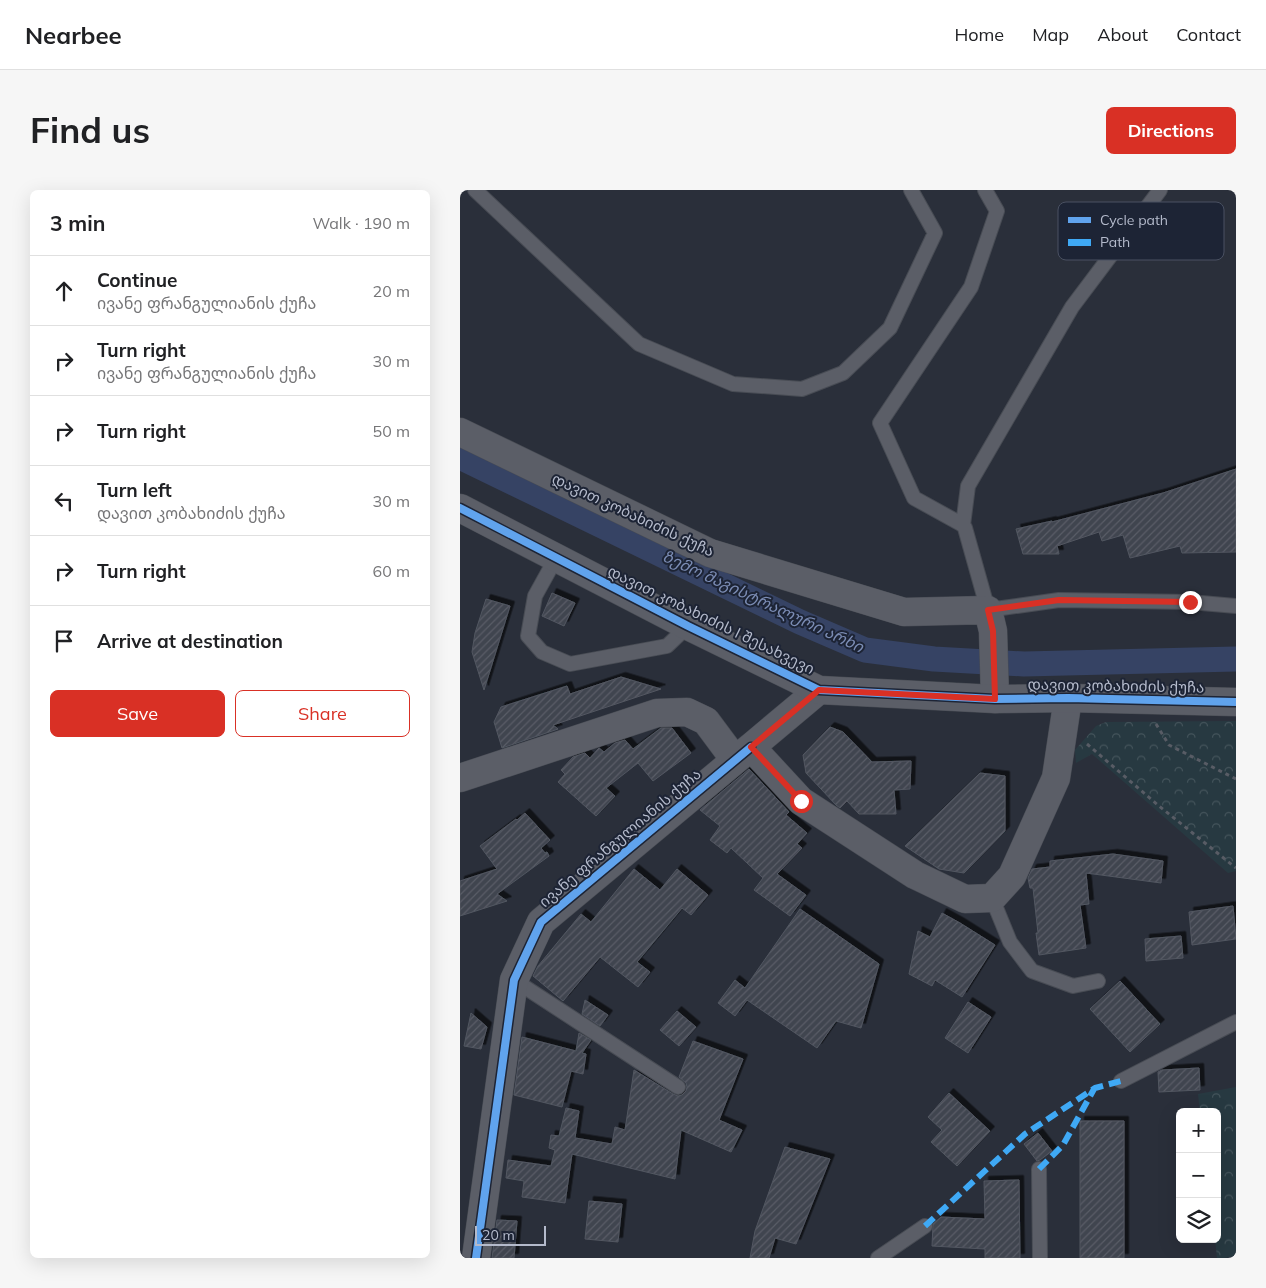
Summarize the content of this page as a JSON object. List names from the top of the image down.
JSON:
{
  "streets": {
    "street": ["დავით კობახიძის ქუჩა", "დავით კობახიძის I შესახვევი", "ივანე ფრანგულიანის ქუჩა"]
  },
  "crossings": [
    ["დავით კობახიძის ქუჩა", "დავით კობახიძის I შესახვევი"],
    ["დავით კობახიძის I შესახვევი", "ივანე ფრანგულიანის ქუჩა"]
  ],
  "water": ["ზემო მაგისტრალური არხი"],
  "legend": ["Cycle path", "Path"],
  "scale_bar": "20 m",
  "page": {
    "header": "Nearbee",
    "nav": [
      "Home",
      "Map",
      "About",
      "Contact"
    ],
    "buttons": [
      "Directions",
      ["Save", "Share"]
    ],
    "title": "Find us",
    "heading": ["3 min", "Walk · 190 m"],
    "list": [
      ["Continue", "ივანე ფრანგულიანის ქუჩა", "20 m"],
      ["Turn right", "ივანე ფრანგულიანის ქუჩა", "30 m"],
      ["Turn right", "50 m"],
      ["Turn left", "დავით კობახიძის ქუჩა", "30 m"],
      ["Turn right", "60 m"],
      "Arrive at destination"
    ],
    "map_buttons": ["+", "−"],
    "scale": "20 m"
  }
}
